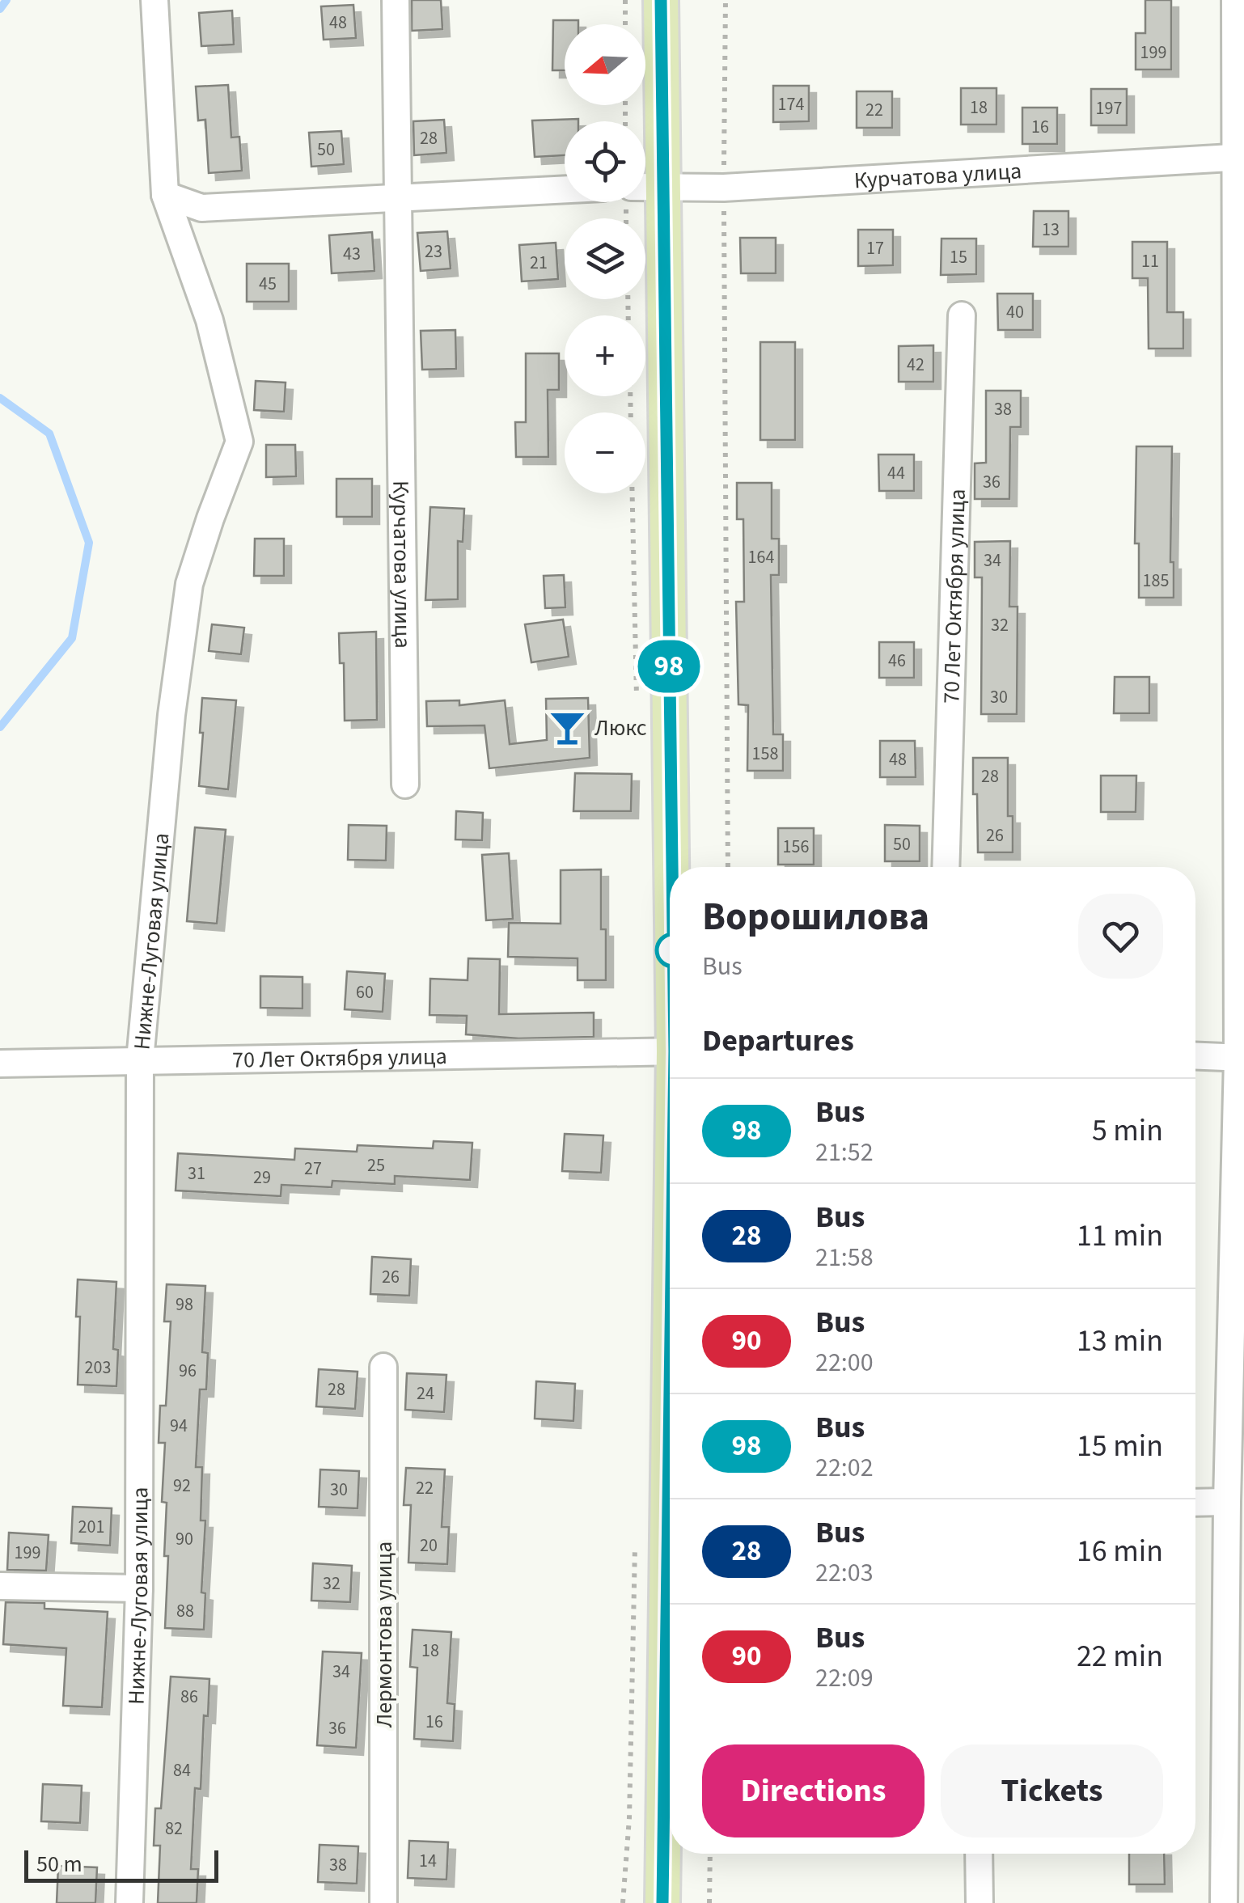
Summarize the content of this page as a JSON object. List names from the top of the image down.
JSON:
{
  "streets": {
    "street": [
      "Курчатова улица",
      "70 Лет Октября улица",
      "Нижне-Луговая улица",
      "Лермонтова улица"
    ]
  },
  "crossings": [
    ["70 Лет Октября улица", "Нижне-Луговая улица"]
  ],
  "places": {
    "bar": ["Люкс"]
  },
  "lines": ["bus line 98"],
  "house_numbers": [
    "48",
    "199",
    "174",
    "18",
    "197",
    "22",
    "16",
    "28",
    "50",
    "13",
    "17",
    "23",
    "43",
    "15",
    "11",
    "21",
    "45",
    "40",
    "42",
    "38",
    "44",
    "36",
    "164",
    "34",
    "185",
    "32",
    "46",
    "30",
    "158",
    "48",
    "28",
    "26",
    "50",
    "156",
    "60",
    "25",
    "27",
    "31",
    "29",
    "26",
    "98",
    "203",
    "96",
    "28",
    "24",
    "94",
    "92",
    "22",
    "30",
    "201",
    "90",
    "20",
    "199",
    "32",
    "88",
    "18",
    "34",
    "86",
    "16",
    "36",
    "84",
    "82",
    "14",
    "38"
  ],
  "scale_bar": "50 m",
  "north": "left",
  "page": {
    "on_map": "98",
    "map_buttons": ["+", "−"],
    "heading": [
      ["Ворошилова", "Bus"],
      "Departures"
    ],
    "list": [
      {
        "mark": "98",
        "name": "Bus",
        "note": "21:52",
        "value": "5 min"
      },
      {
        "mark": "28",
        "name": "Bus",
        "note": "21:58",
        "value": "11 min"
      },
      {
        "mark": "90",
        "name": "Bus",
        "note": "22:00",
        "value": "13 min"
      },
      {
        "mark": "98",
        "name": "Bus",
        "note": "22:02",
        "value": "15 min"
      },
      {
        "mark": "28",
        "name": "Bus",
        "note": "22:03",
        "value": "16 min"
      },
      {
        "mark": "90",
        "name": "Bus",
        "note": "22:09",
        "value": "22 min"
      }
    ],
    "buttons": ["Directions", "Tickets"],
    "scale": "50 m"
  }
}
